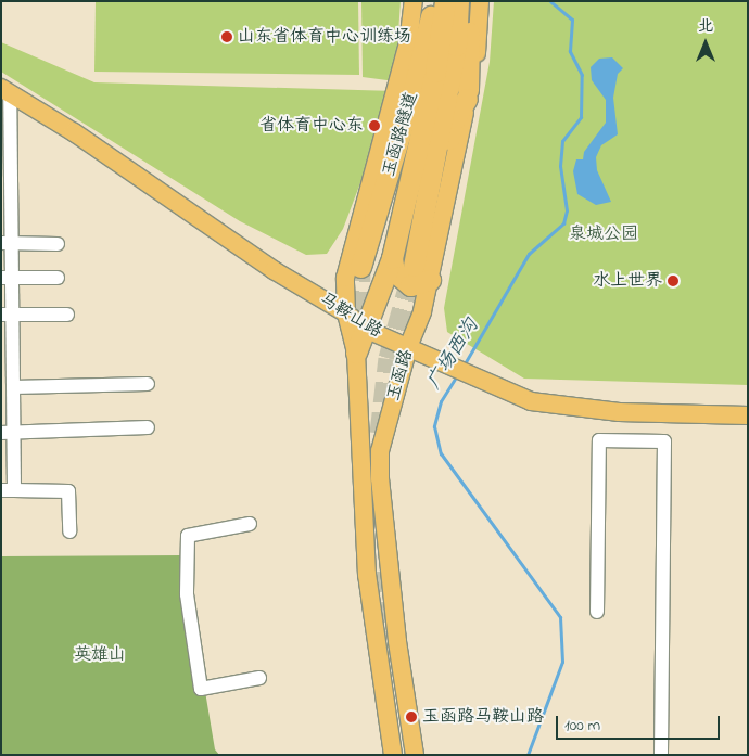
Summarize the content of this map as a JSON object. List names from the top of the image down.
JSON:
{
  "streets": {
    "highway": ["玉函路隧道"],
    "main road": ["马鞍山路", "玉函路"]
  },
  "crossings": [
    ["马鞍山路", "玉函路"]
  ],
  "water": ["广场西沟"],
  "parks": ["泉城公园", "英雄山"],
  "places": [
    "山东省体育中心训练场",
    "省体育中心东",
    "水上世界",
    "玉函路马鞍山路"
  ],
  "scale_bar": "100 m",
  "north": "top"
}
